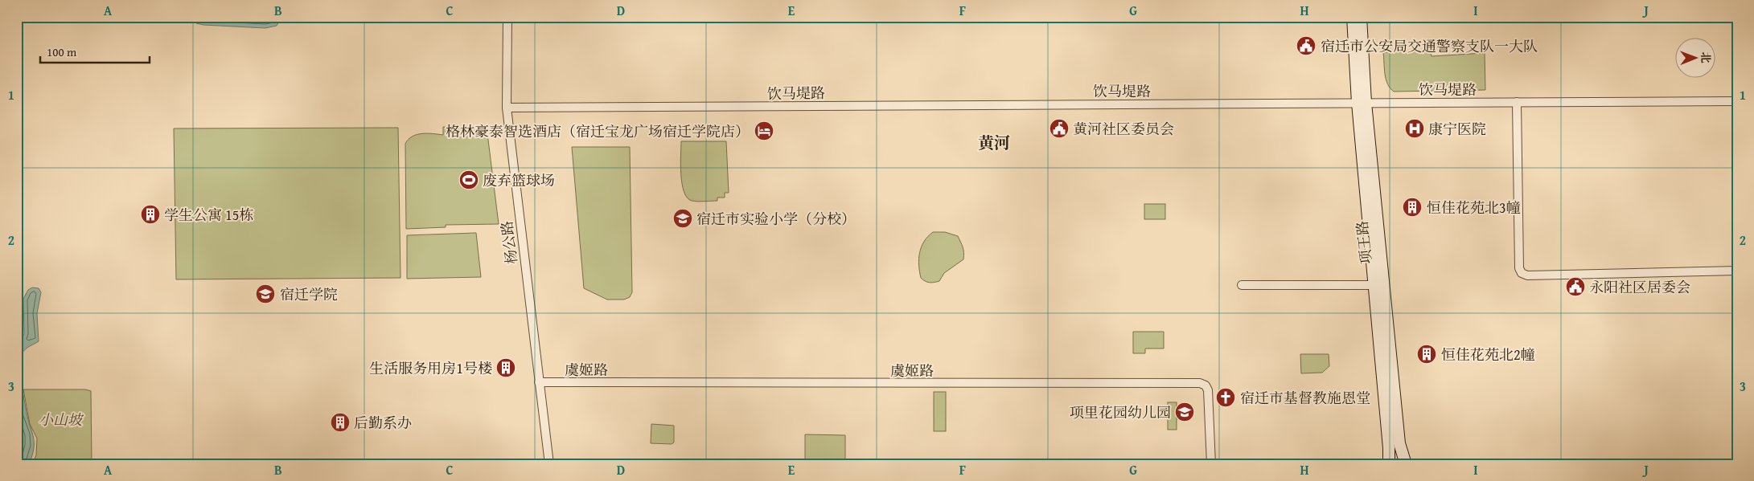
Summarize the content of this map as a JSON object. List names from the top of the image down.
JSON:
{
  "streets": {
    "main road": ["项王路"],
    "street": ["饮马堤路", "杨公路", "虞姬路"]
  },
  "crossings": [
    ["饮马堤路", "杨公路"],
    ["饮马堤路", "项王路"],
    ["杨公路", "虞姬路"]
  ],
  "districts": ["黄河"],
  "parks": ["小山坡"],
  "places": {
    "public building": ["宿迁市公安局交通警察支队一大队", "黄河社区委员会", "永阳社区居委会"],
    "hospital": ["康宁医院"],
    "hotel": ["格林豪泰智选酒店（宿迁宝龙广场宿迁学院店）"],
    "sports": ["废弃篮球场"],
    "building": [
      "恒佳花苑北3幢",
      "学生公寓 15栋",
      "恒佳花苑北2幢",
      "生活服务用房1号楼",
      "后勤系办"
    ],
    "school or university": ["宿迁市实验小学（分校）", "宿迁学院", "项里花园幼儿园"],
    "church": ["宿迁市基督教施恩堂"]
  },
  "scale_bar": "100 m",
  "north": "right",
  "grid": {
    "columns": [
      "A",
      "B",
      "C",
      "D",
      "E",
      "F",
      "G",
      "H",
      "I",
      "J"
    ],
    "rows": ["1", "2", "3"]
  }
}
